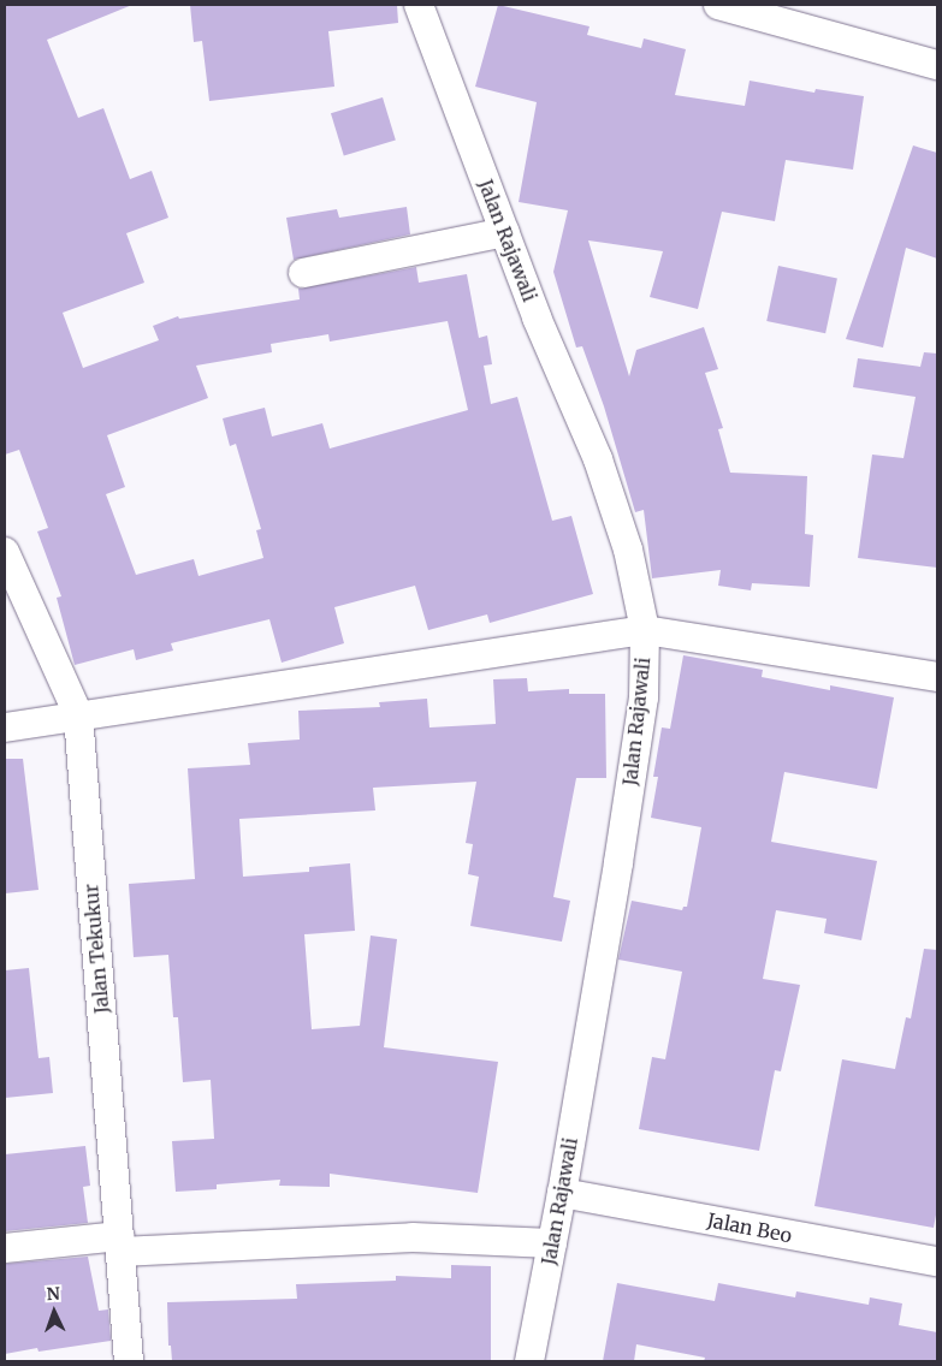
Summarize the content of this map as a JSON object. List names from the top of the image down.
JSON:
{
  "streets": {
    "street": ["Jalan Rajawali", "Jalan Tekukur", "Jalan Beo"]
  },
  "crossings": [
    ["Jalan Rajawali", "Jalan Beo"]
  ],
  "north": "top"
}
